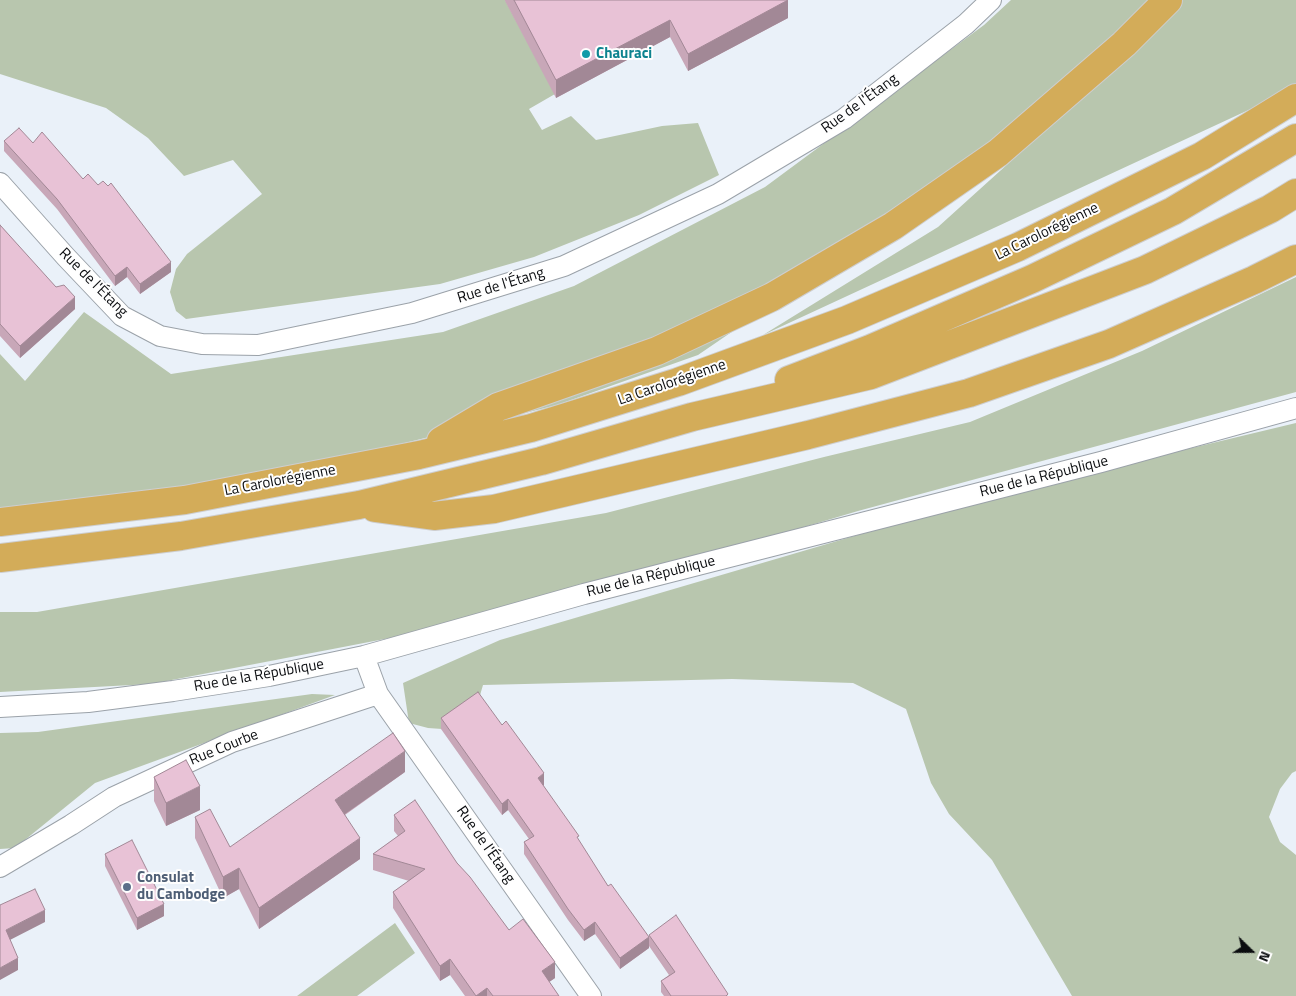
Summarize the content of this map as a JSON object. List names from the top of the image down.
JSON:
{
  "streets": {
    "highway": ["La Carolorégienne"],
    "street": ["Rue de l'Étang", "Rue de la République", "Rue Courbe"]
  },
  "crossings": [
    ["Rue de l'Étang", "Rue de la République"],
    ["Rue de l'Étang", "Rue Courbe"]
  ],
  "places": ["Chauraci", "Consulat du Cambodge"],
  "north": "right"
}
